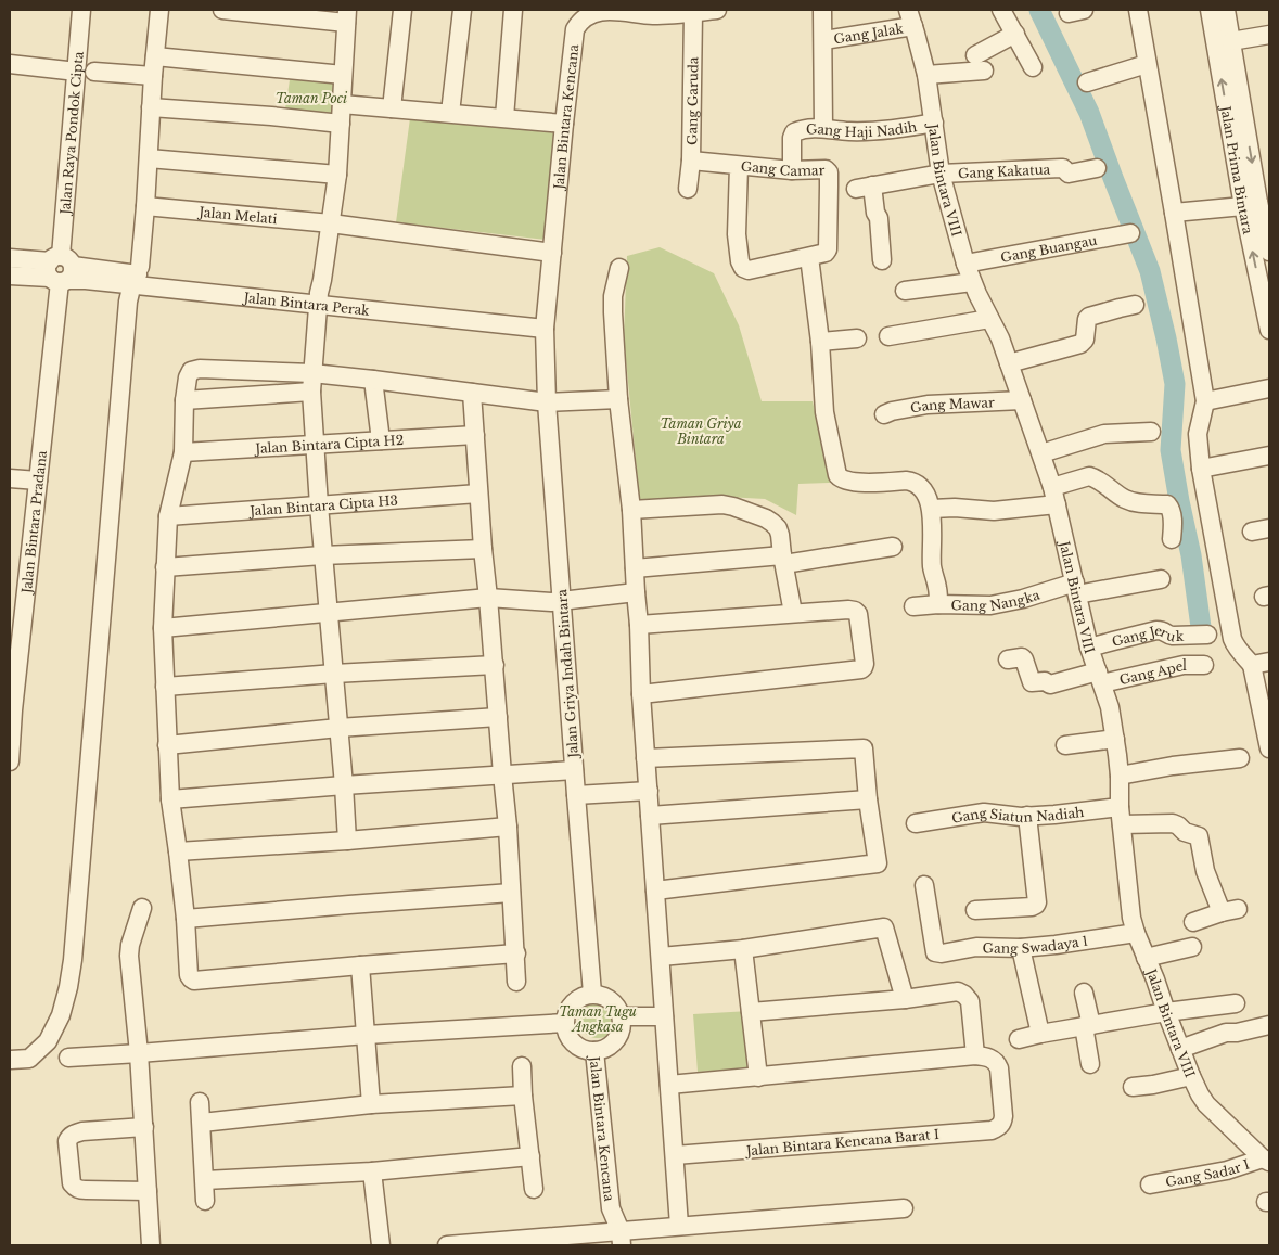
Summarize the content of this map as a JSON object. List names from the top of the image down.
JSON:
{
  "streets": {
    "street": [
      "Gang Jalak",
      "Gang Garuda",
      "Jalan Bintara Kencana",
      "Gang Haji Nadih",
      "Jalan Raya Pondok Cipta",
      "Gang Camar",
      "Gang Kakatua",
      "Jalan Prima Bintara",
      "Jalan Bintara VIII",
      "Jalan Melati",
      "Gang Buangau",
      "Jalan Bintara Perak",
      "Gang Mawar",
      "Jalan Bintara Cipta H2",
      "Jalan Bintara Cipta H3",
      "Jalan Bintara Pradana",
      "Gang Nangka",
      "Gang Jeruk",
      "Gang Apel",
      "Jalan Griya Indah Bintara",
      "Gang Siatun Nadiah",
      "Gang Swadaya 1",
      "Jalan Bintara Kencana Barat I",
      "Gang Sadar I"
    ]
  },
  "crossings": [
    ["Gang Jalak", "Jalan Bintara VIII"],
    ["Gang Garuda", "Jalan Bintara Kencana"],
    ["Gang Garuda", "Gang Camar"],
    ["Jalan Bintara Kencana", "Jalan Melati"],
    ["Jalan Bintara Kencana", "Jalan Bintara Perak"],
    ["Jalan Bintara Kencana", "Jalan Griya Indah Bintara"],
    ["Gang Haji Nadih", "Gang Camar"],
    ["Gang Haji Nadih", "Jalan Bintara VIII"],
    ["Jalan Raya Pondok Cipta", "Jalan Bintara Perak"],
    ["Jalan Raya Pondok Cipta", "Jalan Bintara Pradana"],
    ["Gang Kakatua", "Jalan Bintara VIII"],
    ["Jalan Bintara VIII", "Gang Buangau"],
    ["Jalan Bintara VIII", "Gang Mawar"],
    ["Jalan Bintara VIII", "Gang Nangka"],
    ["Jalan Bintara VIII", "Gang Jeruk"],
    ["Jalan Bintara VIII", "Gang Apel"],
    ["Jalan Bintara VIII", "Gang Siatun Nadiah"],
    ["Jalan Bintara VIII", "Gang Swadaya 1"],
    ["Jalan Bintara VIII", "Gang Sadar I"],
    ["Jalan Bintara Perak", "Jalan Bintara Pradana"]
  ],
  "parks": ["Taman Poci", "Taman Griya Bintara", "Taman Tugu Angkasa"]
}
